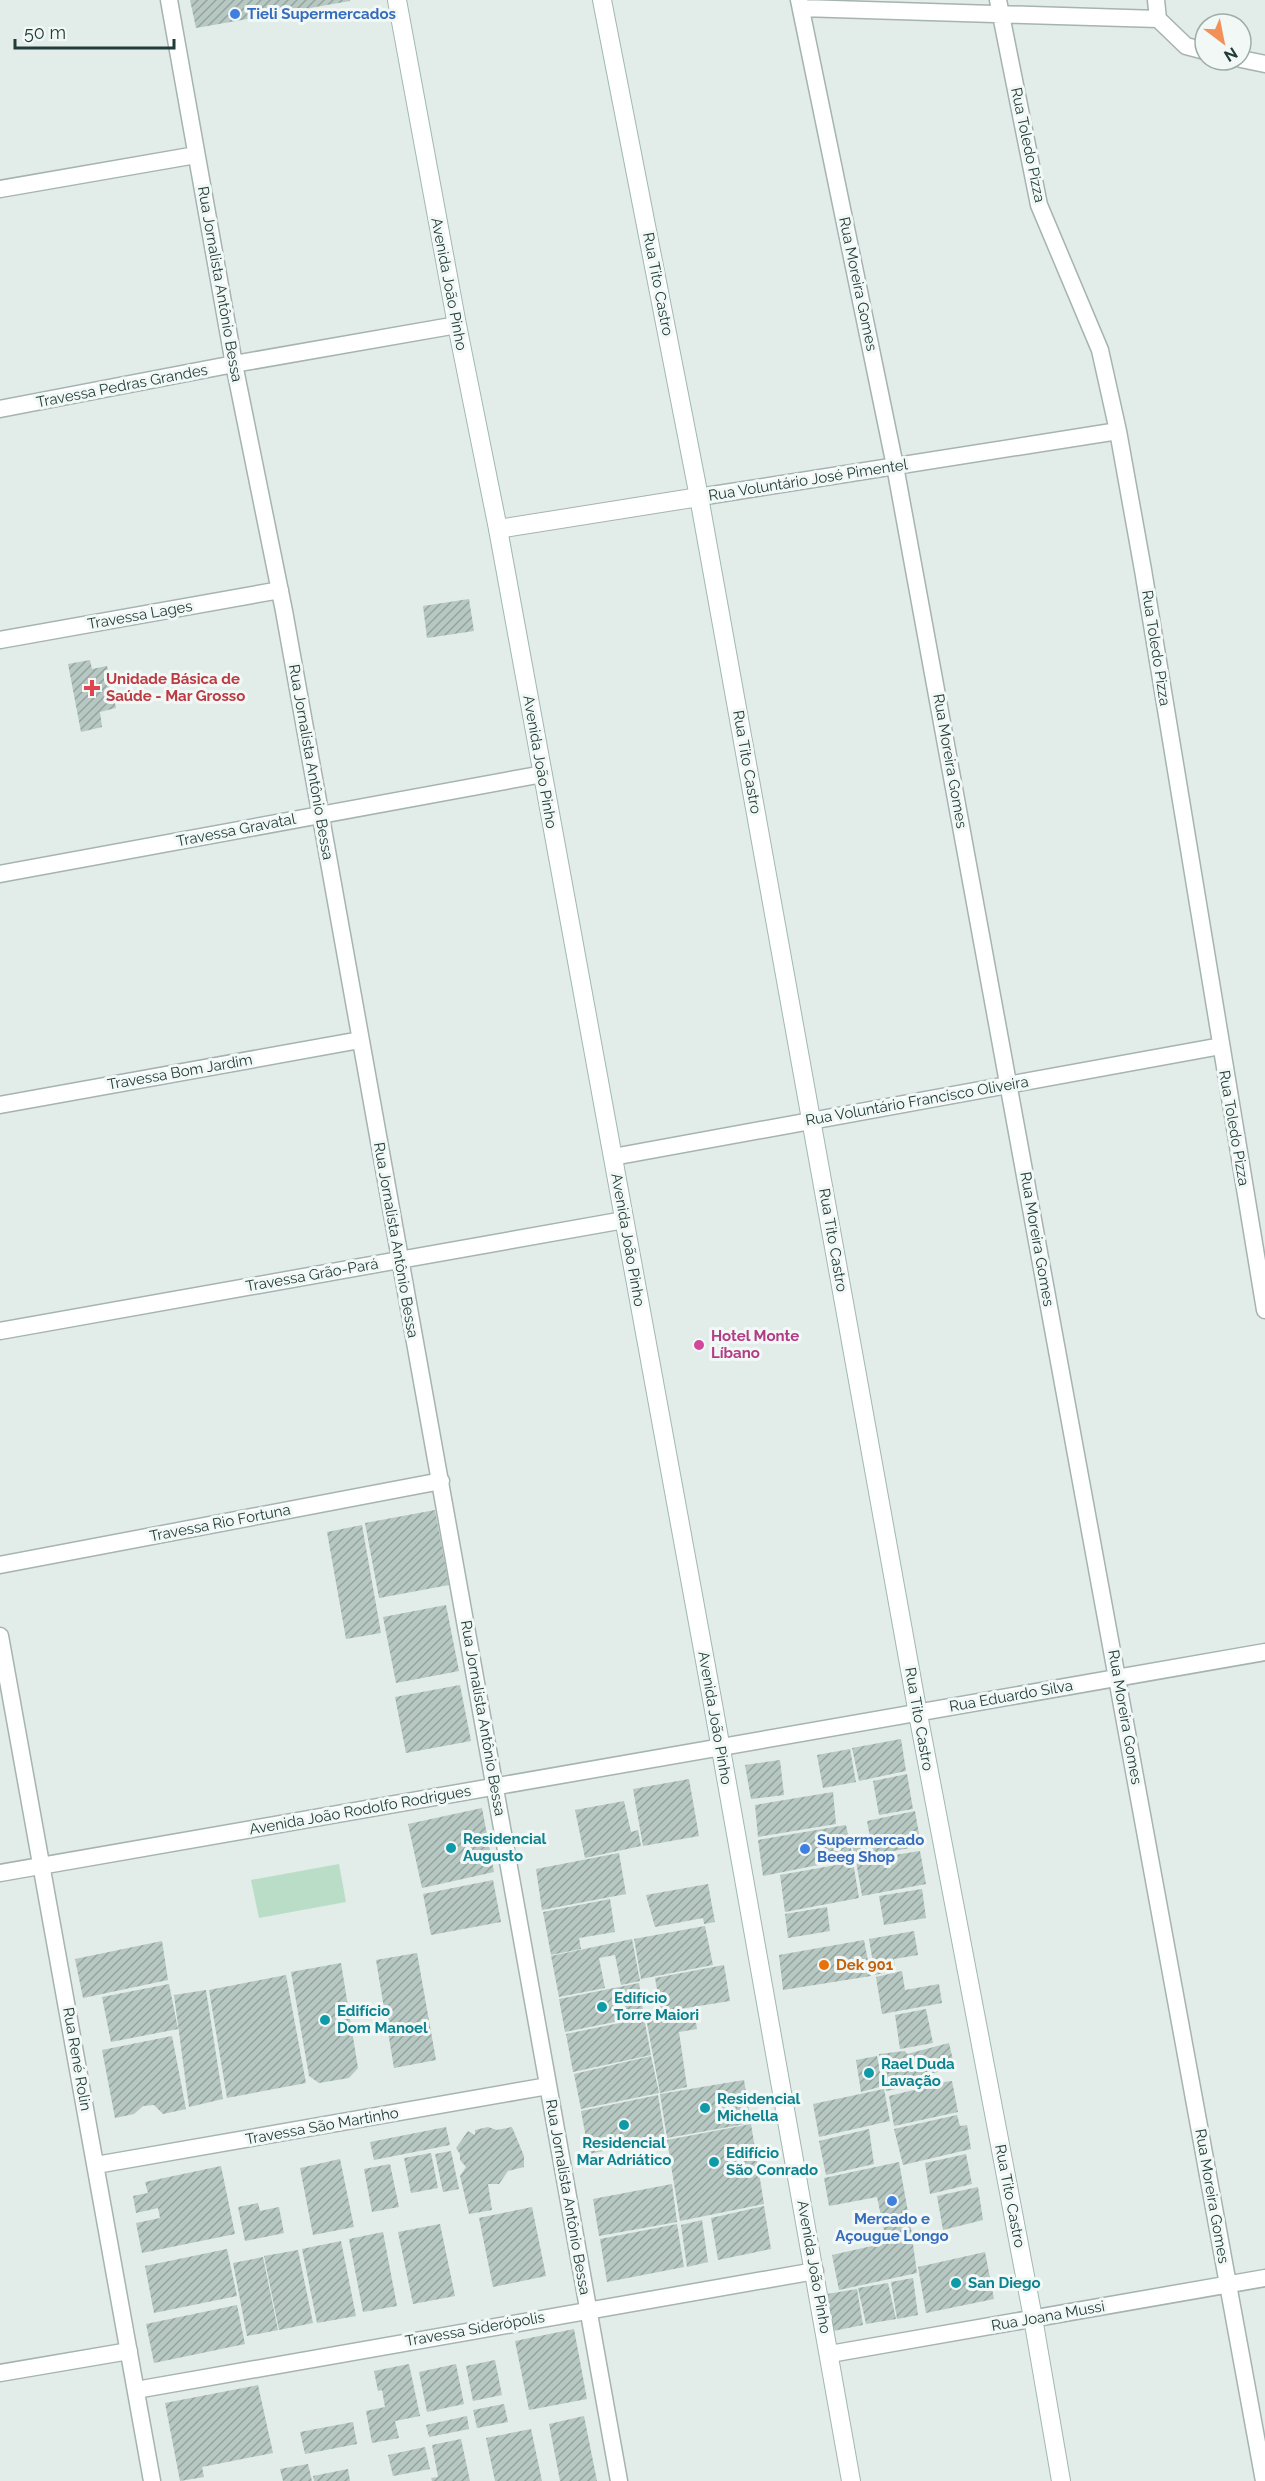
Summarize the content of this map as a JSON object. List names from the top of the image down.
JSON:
{
  "streets": {
    "main road": ["Avenida João Pinho", "Rua Tito Castro", "Rua Voluntário José Pimentel"],
    "street": [
      "Rua Toledo Pizza",
      "Rua Jornalista Antônio Bessa",
      "Rua Moreira Gomes",
      "Travessa Pedras Grandes",
      "Travessa Lages",
      "Travessa Gravatal",
      "Travessa Bom Jardim",
      "Rua Voluntário Francisco Oliveira",
      "Travessa Grão-Pará",
      "Travessa Rio Fortuna",
      "Rua Eduardo Silva",
      "Avenida João Rodolfo Rodrigues",
      "Rua René Rolin",
      "Travessa São Martinho",
      "Rua Joana Mussi",
      "Travessa Siderópolis"
    ]
  },
  "crossings": [
    ["Rua Toledo Pizza", "Rua Voluntário José Pimentel"],
    ["Rua Toledo Pizza", "Rua Voluntário Francisco Oliveira"],
    ["Rua Jornalista Antônio Bessa", "Travessa Pedras Grandes"],
    ["Rua Jornalista Antônio Bessa", "Travessa Lages"],
    ["Rua Jornalista Antônio Bessa", "Travessa Gravatal"],
    ["Rua Jornalista Antônio Bessa", "Travessa Bom Jardim"],
    ["Rua Jornalista Antônio Bessa", "Travessa Grão-Pará"],
    ["Rua Jornalista Antônio Bessa", "Travessa Rio Fortuna"],
    ["Rua Jornalista Antônio Bessa", "Avenida João Rodolfo Rodrigues"],
    ["Rua Jornalista Antônio Bessa", "Travessa São Martinho"],
    ["Rua Jornalista Antônio Bessa", "Travessa Siderópolis"],
    ["Avenida João Pinho", "Travessa Pedras Grandes"],
    ["Avenida João Pinho", "Rua Voluntário José Pimentel"],
    ["Avenida João Pinho", "Travessa Gravatal"],
    ["Avenida João Pinho", "Rua Voluntário Francisco Oliveira"],
    ["Avenida João Pinho", "Travessa Grão-Pará"],
    ["Avenida João Pinho", "Rua Eduardo Silva"],
    ["Avenida João Pinho", "Avenida João Rodolfo Rodrigues"],
    ["Avenida João Pinho", "Rua Joana Mussi"],
    ["Avenida João Pinho", "Travessa Siderópolis"],
    ["Rua Tito Castro", "Rua Voluntário José Pimentel"],
    ["Rua Tito Castro", "Rua Voluntário Francisco Oliveira"],
    ["Rua Tito Castro", "Rua Eduardo Silva"],
    ["Rua Tito Castro", "Rua Joana Mussi"],
    ["Rua Moreira Gomes", "Rua Voluntário José Pimentel"],
    ["Rua Moreira Gomes", "Rua Voluntário Francisco Oliveira"],
    ["Rua Moreira Gomes", "Rua Eduardo Silva"],
    ["Rua Moreira Gomes", "Rua Joana Mussi"],
    ["Rua Eduardo Silva", "Avenida João Rodolfo Rodrigues"],
    ["Avenida João Rodolfo Rodrigues", "Rua René Rolin"],
    ["Rua René Rolin", "Travessa São Martinho"],
    ["Rua René Rolin", "Travessa Siderópolis"]
  ],
  "places": {
    "other": [
      "Tieli Supermercados",
      "Hotel Monte Líbano",
      "Residencial Augusto",
      "Supermercado Beeg Shop",
      "Dek 901",
      "Edifício Torre Maiori",
      "Edifício Dom Manoel",
      "Rael Duda Lavação",
      "Residencial Michella",
      "Residencial Mar Adriático",
      "Edifício São Conrado",
      "Mercado e Açougue Longo",
      "San Diego"
    ],
    "health": ["Unidade Básica de Saúde - Mar Grosso"]
  },
  "scale_bar": "50 m",
  "north": "bottom right"
}
